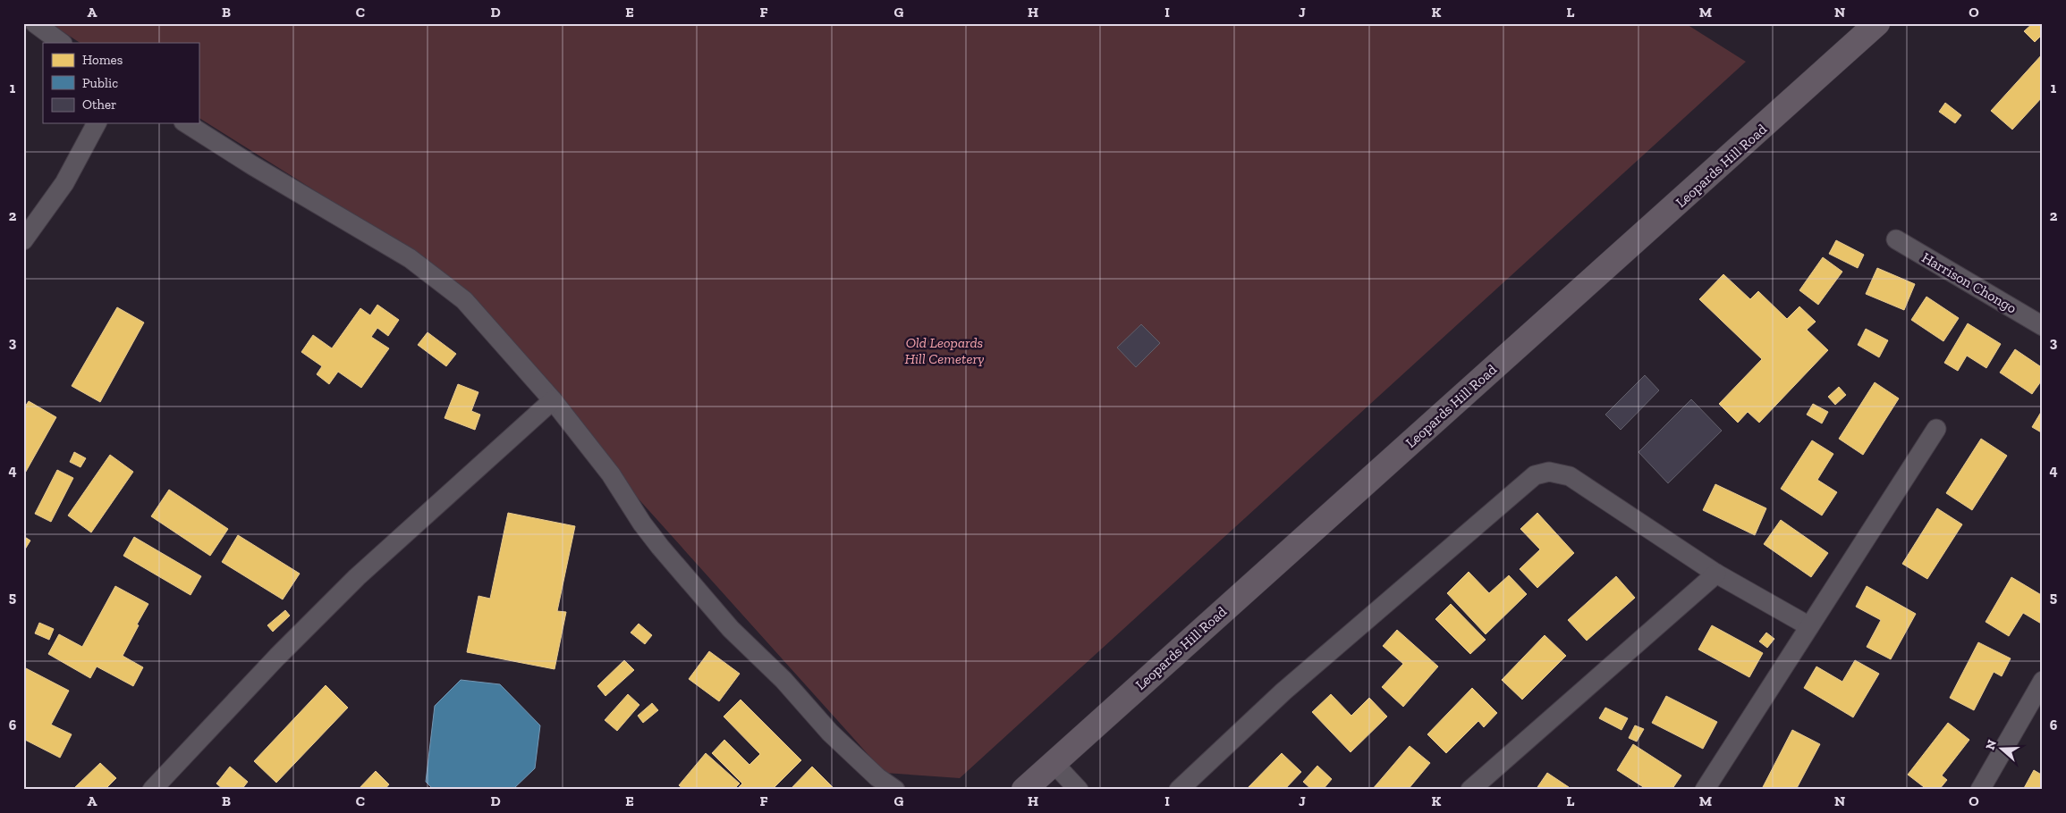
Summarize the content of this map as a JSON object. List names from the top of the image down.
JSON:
{
  "streets": {
    "main road": ["Leopards Hill Road"],
    "street": ["Harrison Chongo"]
  },
  "parks": ["Old Leopards Hill Cemetery"],
  "legend": ["Homes", "Public", "Other"],
  "north": "left",
  "grid": {
    "columns": [
      "A",
      "B",
      "C",
      "D",
      "E",
      "F",
      "G",
      "H",
      "I",
      "J",
      "K",
      "L",
      "M",
      "N",
      "O"
    ],
    "rows": [
      "1",
      "2",
      "3",
      "4",
      "5",
      "6"
    ]
  }
}
